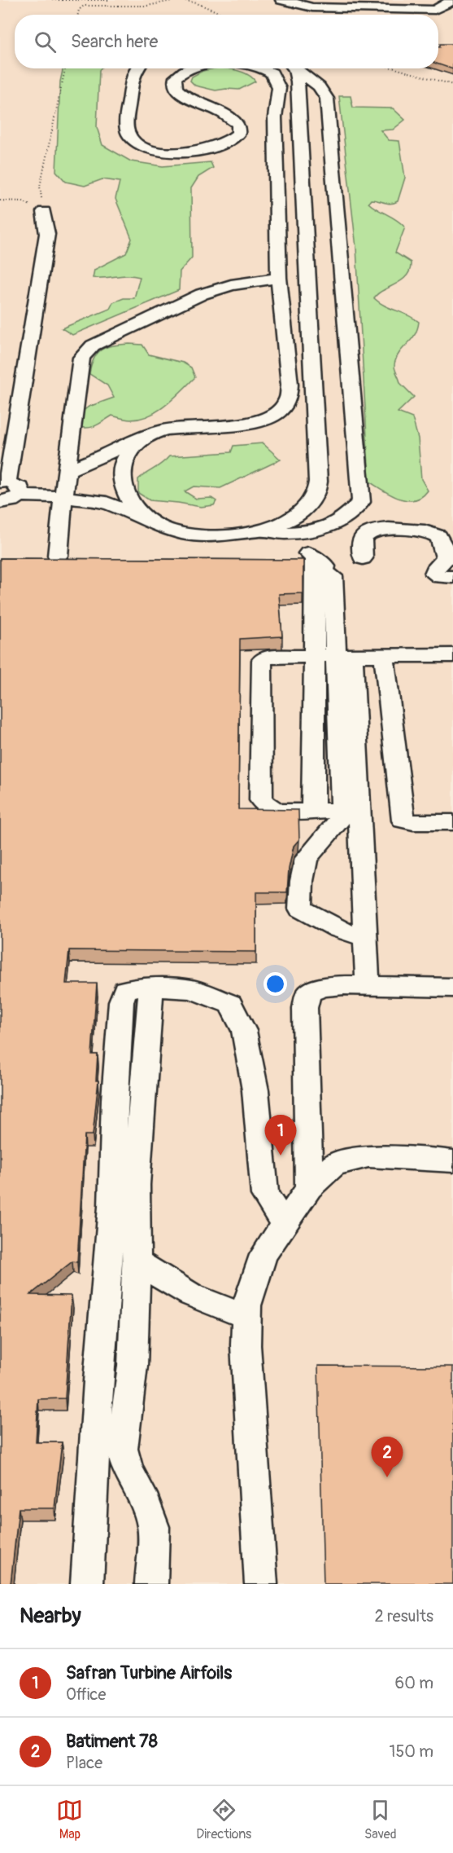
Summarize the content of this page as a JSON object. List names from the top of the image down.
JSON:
{
  "page": {
    "search": "Search here",
    "pins": ["1", "2"],
    "heading": ["Nearby", "2 results"],
    "list": [
      {
        "mark": "1",
        "name": "Safran Turbine Airfoils",
        "note": "Office",
        "value": "60 m"
      },
      {
        "mark": "2",
        "name": "Batiment 78",
        "note": "Place",
        "value": "150 m"
      }
    ],
    "nav": ["Map", "Directions", "Saved"]
  }
}
